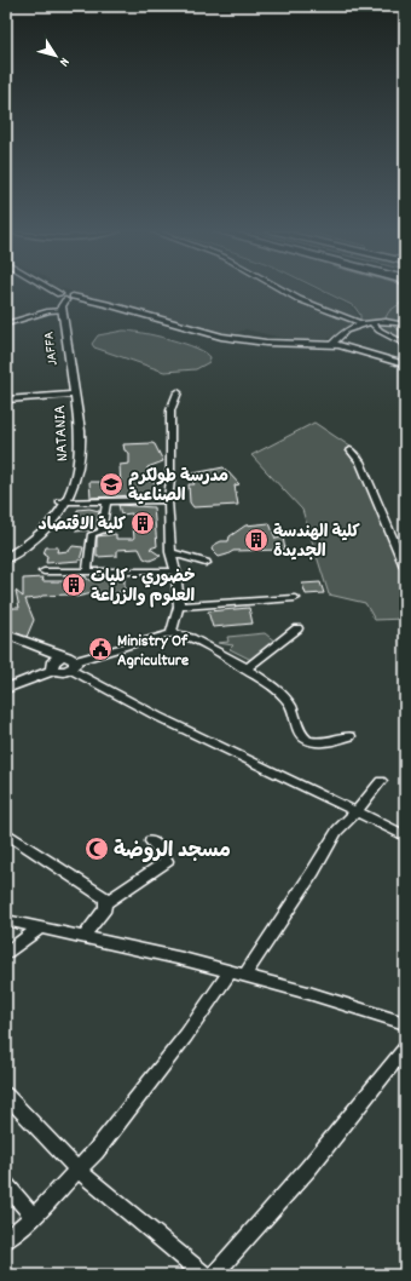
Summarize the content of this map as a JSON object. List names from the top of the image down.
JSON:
{
  "streets": {
    "street": ["JAFFA", "NATANIA"]
  },
  "crossings": [
    ["JAFFA", "NATANIA"]
  ],
  "places": {
    "school or university": ["مدرسة طولكرم الصناعية"],
    "building": ["كلية الاقتصاد", "كلية الهندسة الجديدة", "خضوري - كليات العلوم والزراعة"],
    "public building": ["Ministry Of Agriculture"],
    "mosque": ["مسجد الروضة"]
  },
  "north": "bottom right"
}
